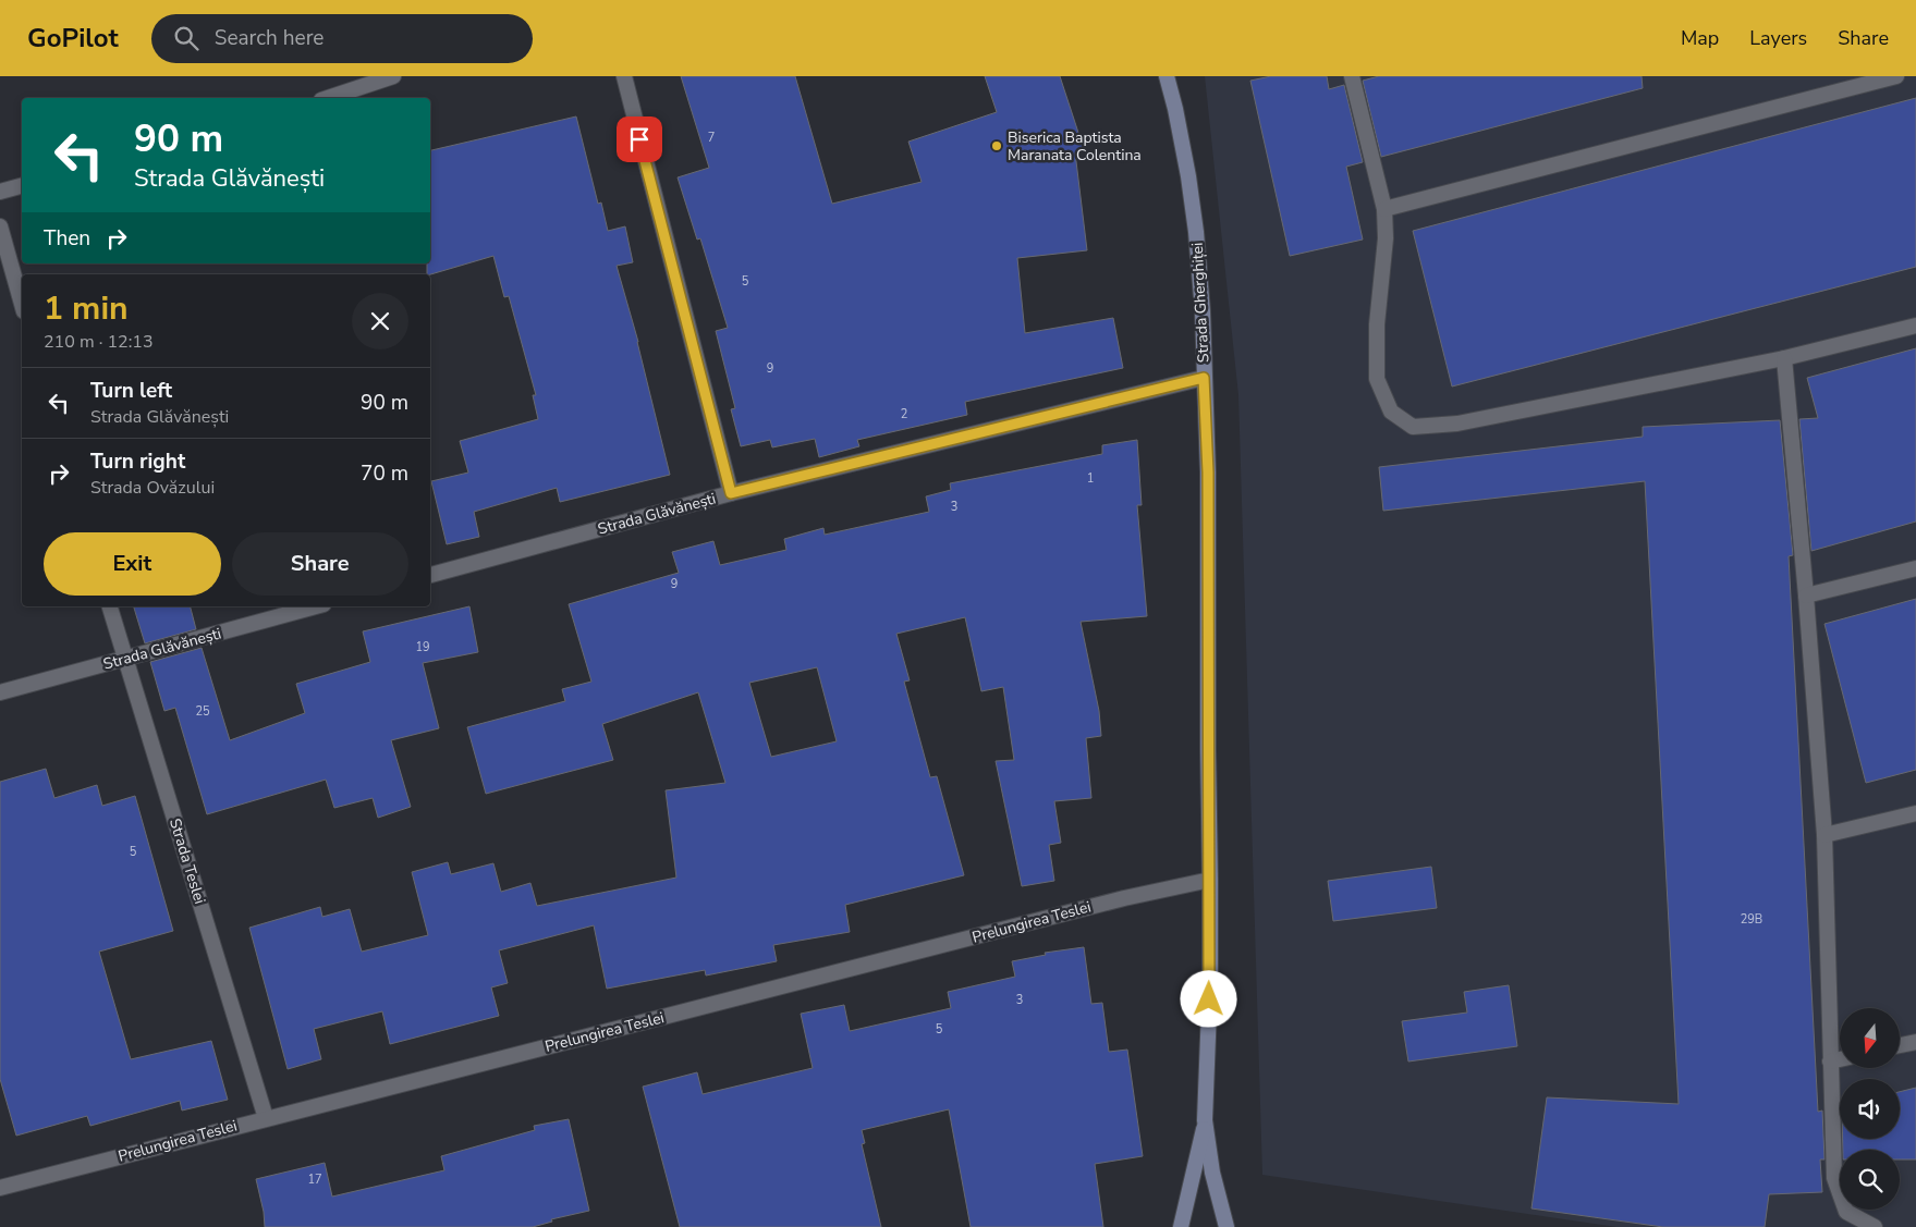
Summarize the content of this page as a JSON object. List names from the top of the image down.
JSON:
{
  "streets": {
    "main road": ["Strada Gherghiței"],
    "street": ["Strada Glăvănești", "Strada Teslei", "Prelungirea Teslei"]
  },
  "crossings": [
    ["Strada Gherghiței", "Strada Glăvănești"],
    ["Strada Gherghiței", "Prelungirea Teslei"],
    ["Strada Glăvănești", "Strada Teslei"],
    ["Strada Teslei", "Prelungirea Teslei"]
  ],
  "places": ["Biserica Baptista Maranata Colentina"],
  "house_numbers": [
    "7",
    "5",
    "9",
    "2",
    "1",
    "3",
    "9",
    "19",
    "25",
    "5",
    "29B",
    "3",
    "5",
    "17"
  ],
  "north": "bottom",
  "page": {
    "header": "GoPilot",
    "search": "Search here",
    "nav": ["Map", "Layers", "Share"],
    "turn": ["90 m", "Strada Glăvănești"],
    "then": "Then",
    "heading": ["1 min", "210 m · 12:13"],
    "list": [
      {
        "name": "Turn left",
        "note": "Strada Glăvănești",
        "value": "90 m"
      },
      {
        "name": "Turn right",
        "note": "Strada Ovăzului",
        "value": "70 m"
      }
    ],
    "buttons": ["Exit", "Share"]
  }
}
